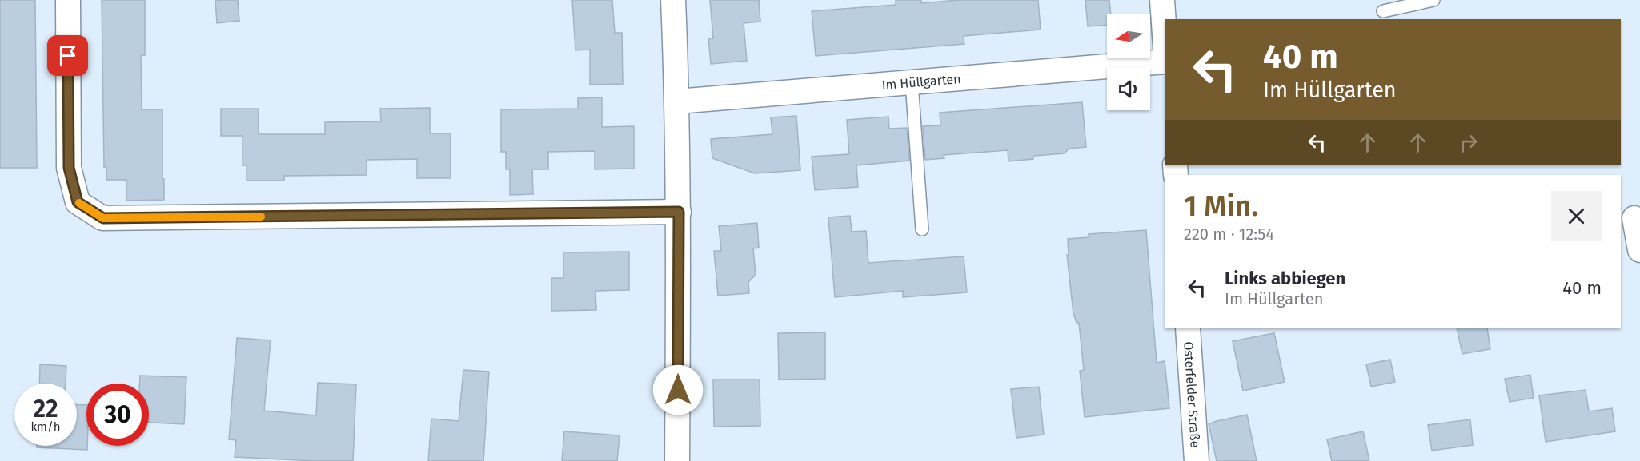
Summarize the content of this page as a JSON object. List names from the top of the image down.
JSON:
{
  "streets": {
    "street": ["Im Hüllgarten", "Osterfelder Straße"]
  },
  "north": "left",
  "page": {
    "turn": ["40 m", "Im Hüllgarten"],
    "heading": ["1 Min.", "220 m · 12:54"],
    "list": [
      {
        "name": "Links abbiegen",
        "note": "Im Hüllgarten",
        "value": "40 m"
      }
    ],
    "speed": "22 km/h",
    "limit": "30"
  }
}
